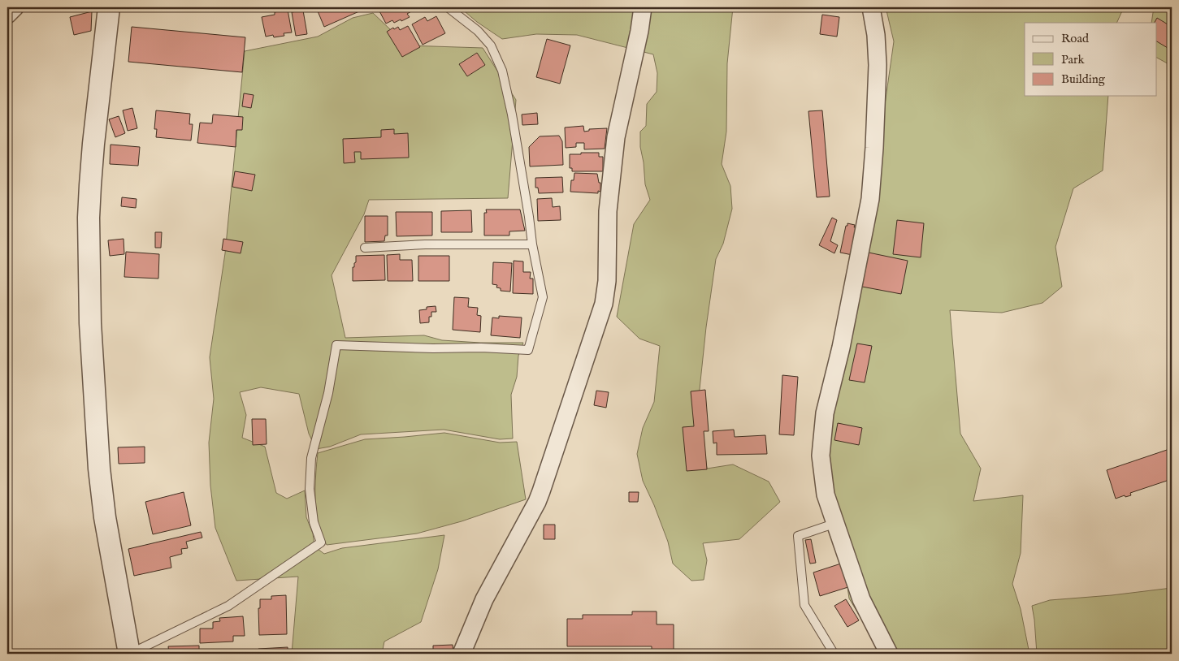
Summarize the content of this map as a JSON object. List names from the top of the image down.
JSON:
{
  "legend": ["Road", "Park", "Building"]
}
